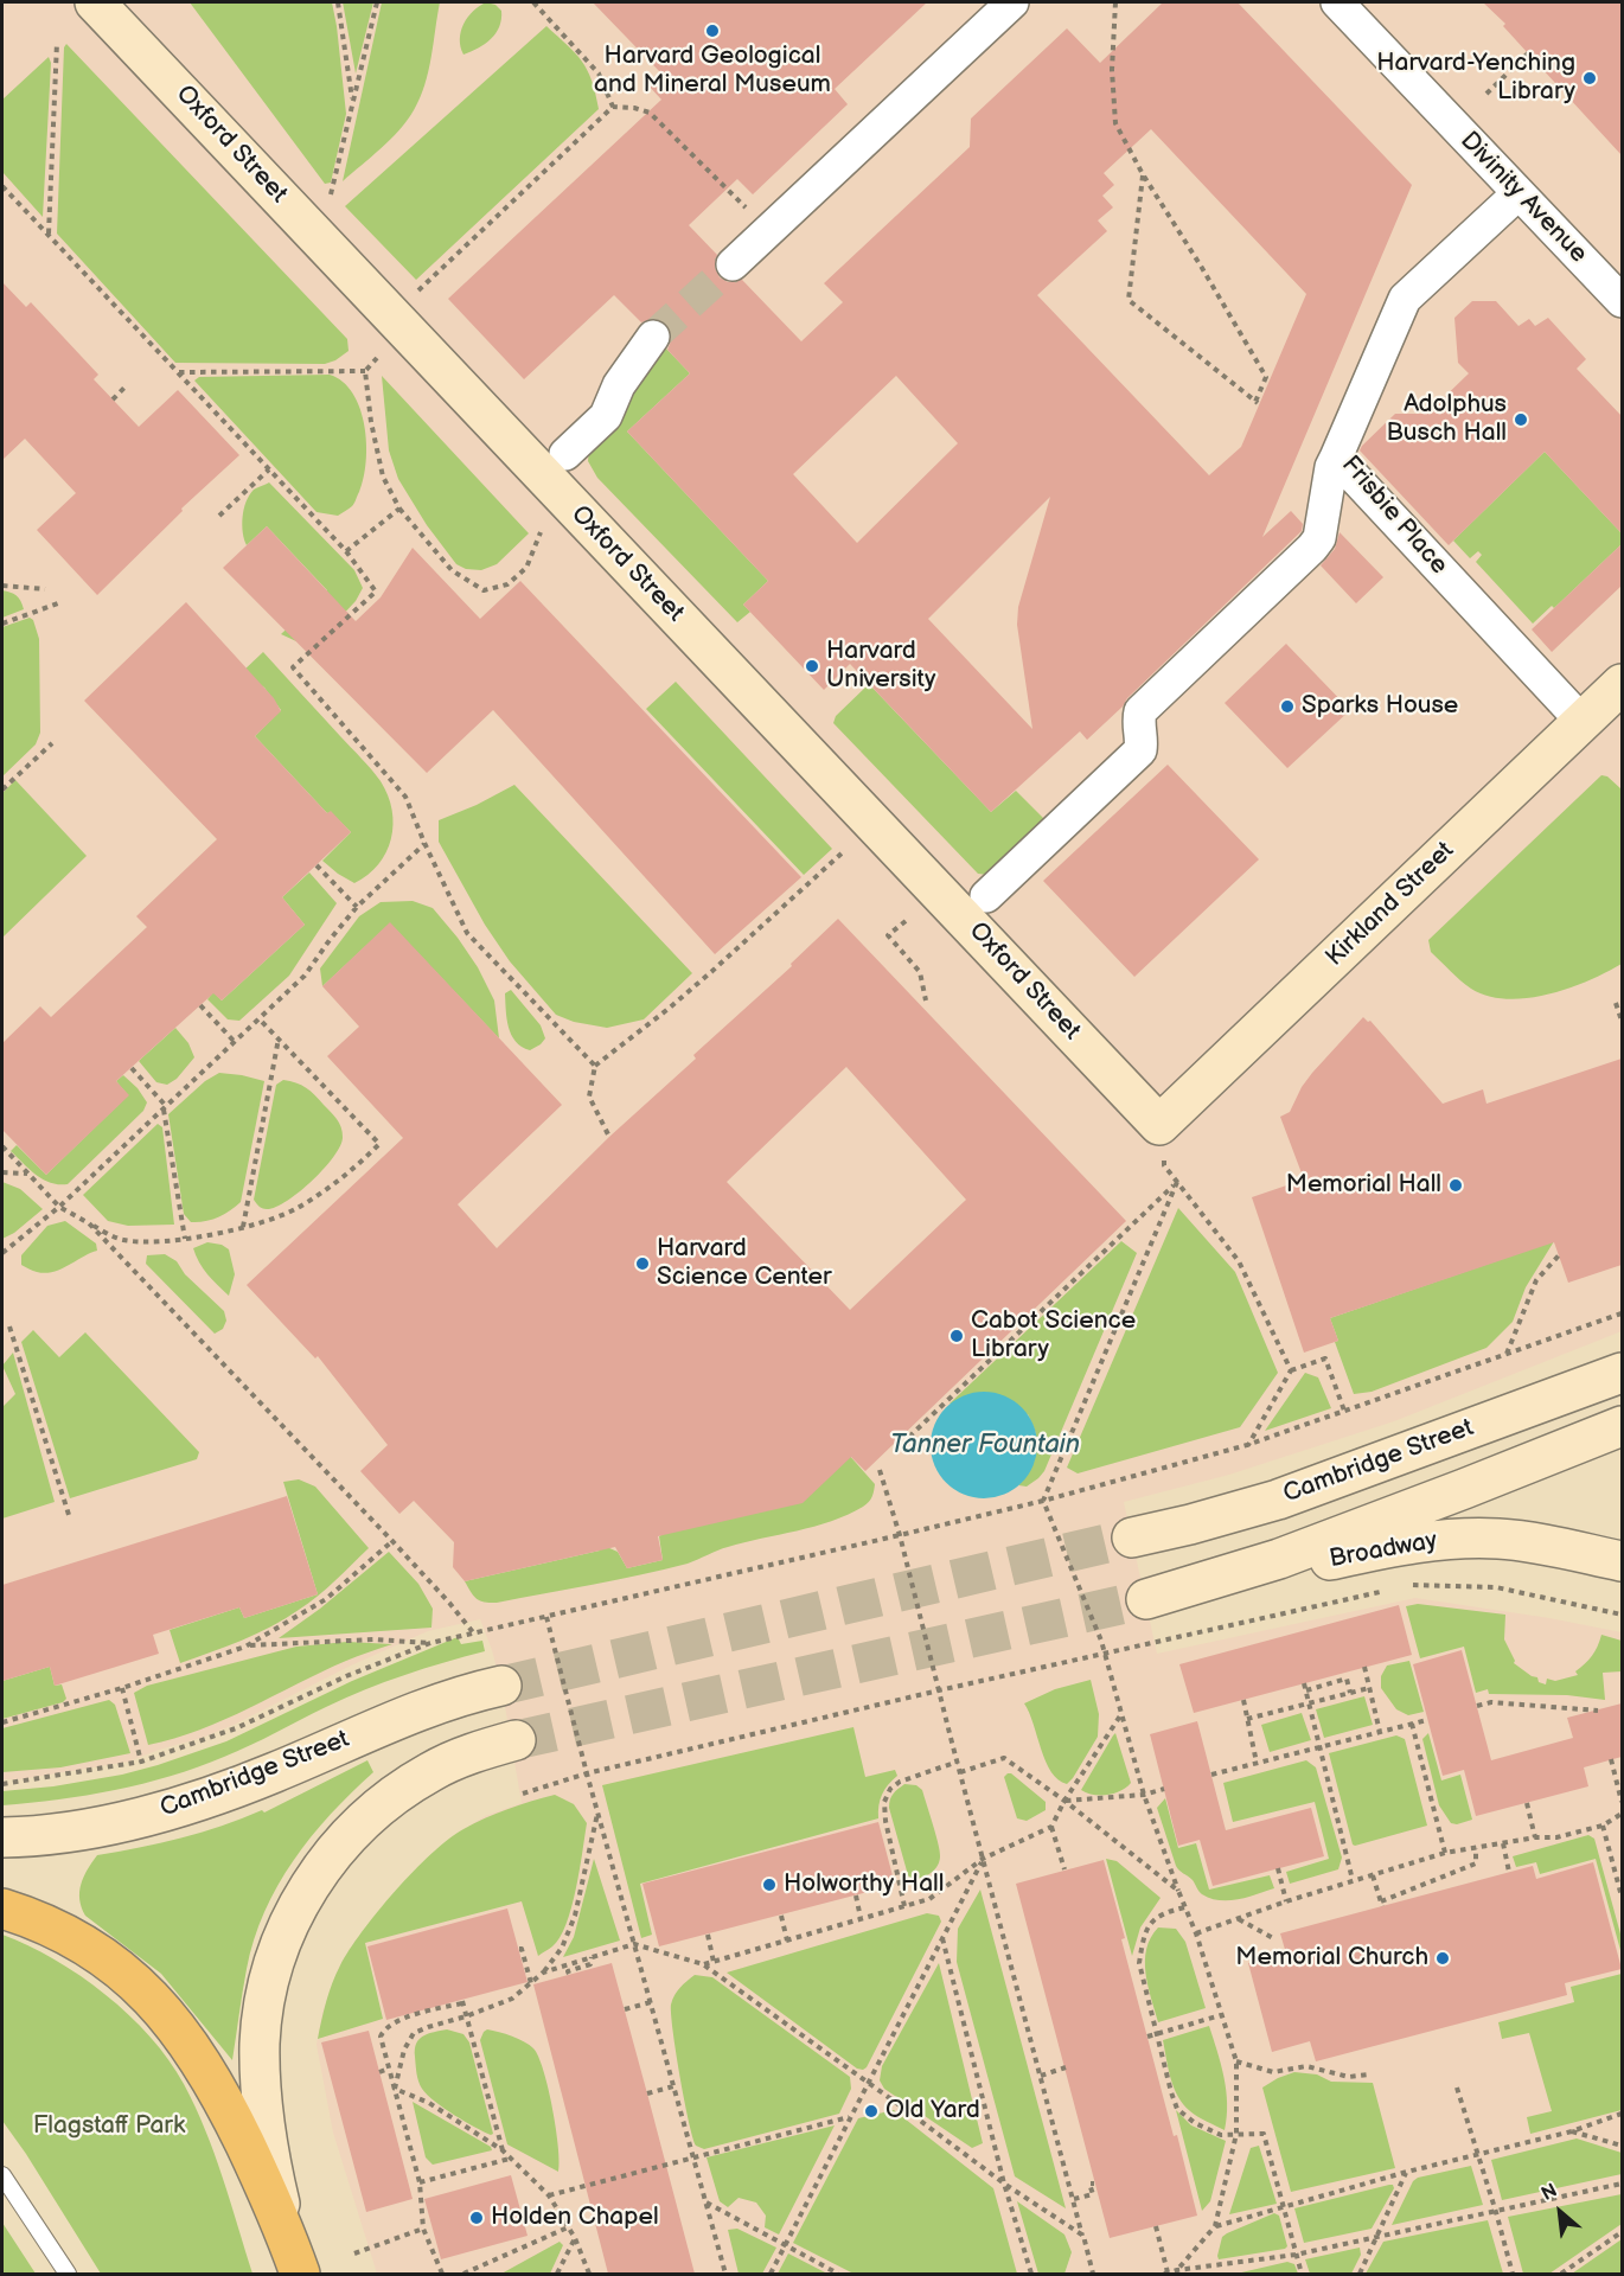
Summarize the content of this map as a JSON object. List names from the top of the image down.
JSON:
{
  "streets": {
    "main road": [
      "Oxford Street",
      "Kirkland Street",
      "Cambridge Street",
      "Broadway"
    ],
    "street": ["Divinity Avenue", "Frisbie Place"]
  },
  "crossings": [
    ["Oxford Street", "Kirkland Street"],
    ["Divinity Avenue", "Frisbie Place"],
    ["Frisbie Place", "Kirkland Street"]
  ],
  "water": ["Tanner Fountain"],
  "parks": ["Flagstaff Park"],
  "places": [
    "Harvard Geological and Mineral Museum",
    "Harvard-Yenching Library",
    "Adolphus Busch Hall",
    "Harvard University",
    "Sparks House",
    "Memorial Hall",
    "Harvard Science Center",
    "Cabot Science Library",
    "Holworthy Hall",
    "Memorial Church",
    "Old Yard",
    "Holden Chapel"
  ],
  "north": "top left"
}
